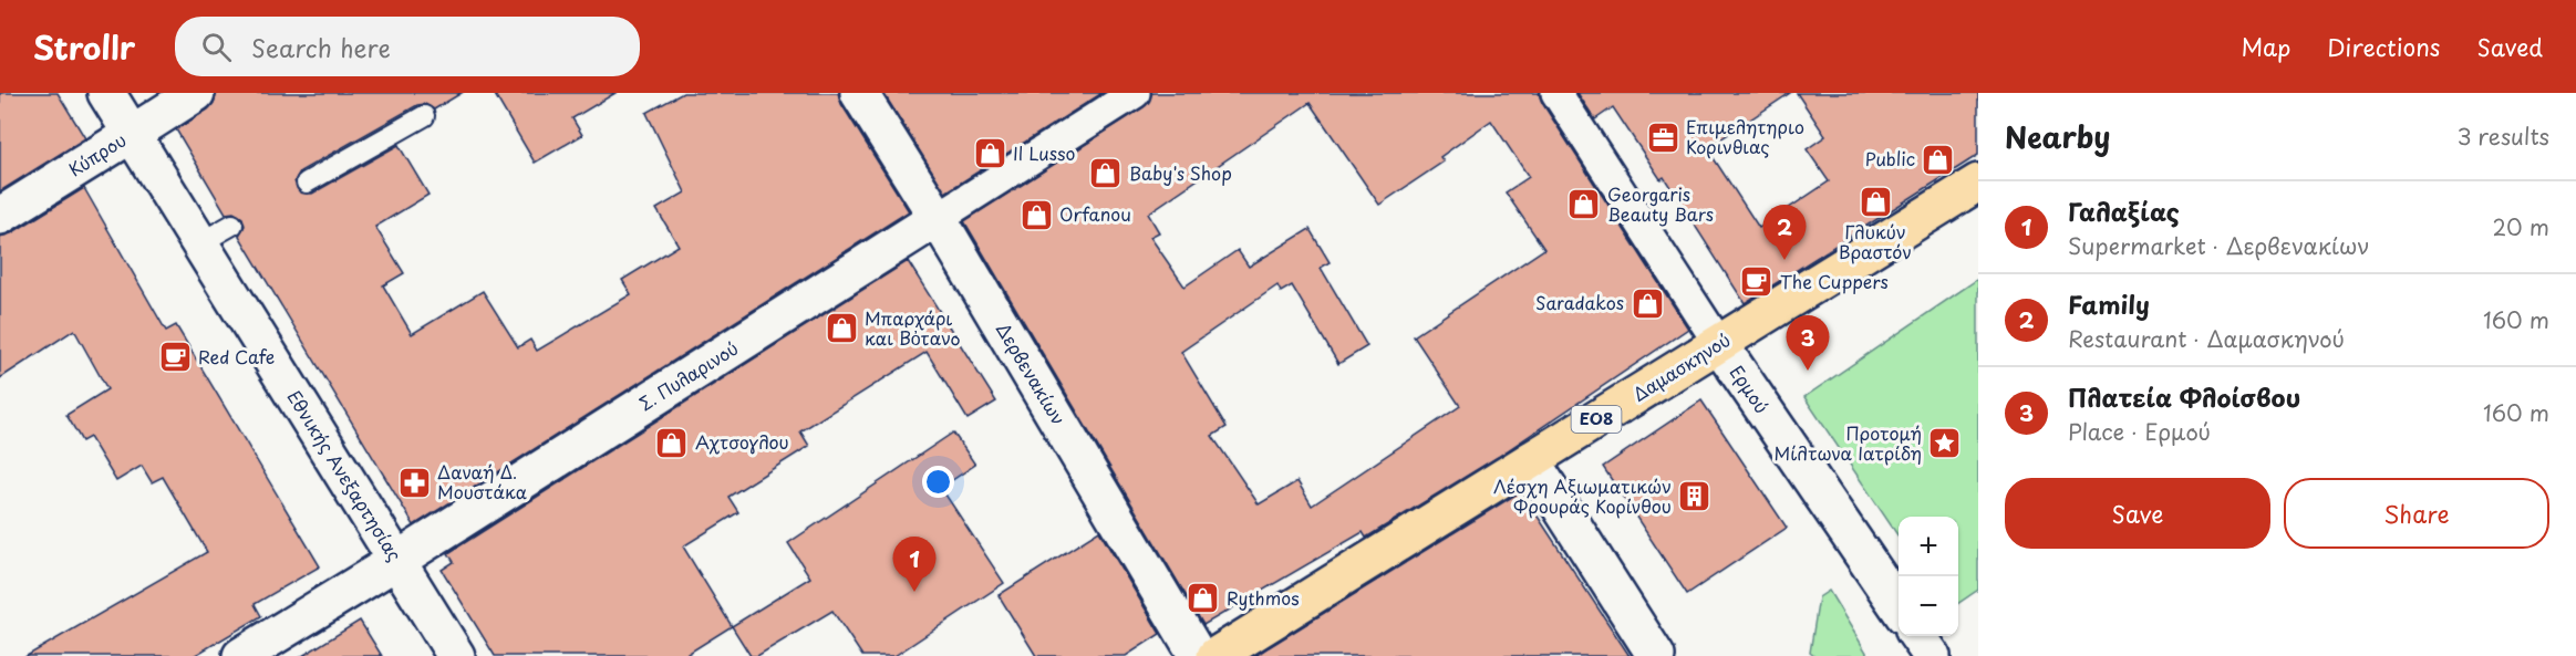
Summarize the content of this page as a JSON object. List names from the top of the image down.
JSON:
{
  "streets": {
    "main road": ["Δαμασκηνού", "ΕΟ8"],
    "street": [
      "Κύπρου",
      "Δερβενακίων",
      "Σ. Πυλαρινού",
      "Ερμού",
      "Εθνικής Ανεξαρτησίας"
    ]
  },
  "crossings": [
    ["Κύπρου", "Εθνικής Ανεξαρτησίας"],
    ["Δαμασκηνού", "Ερμού"],
    ["Δερβενακίων", "Σ. Πυλαρινού"],
    ["Σ. Πυλαρινού", "Εθνικής Ανεξαρτησίας"]
  ],
  "places": {
    "office": ["Επιμελητηριο Κορινθιας"],
    "shop": [
      "Il Lusso",
      "Public",
      "Baby's Shop",
      "Γλυκύν Βραστόν",
      "Georgaris Beauty Bars",
      "Orfanou",
      "Saradakos",
      "Μπαρχάρι και Βὀτανο",
      "Αχτσογλου",
      "Rythmos"
    ],
    "cafe": ["The Cuppers", "Red Cafe"],
    "place": ["Προτομή Μίλτωνα Ιατρίδη"],
    "pharmacy": ["Δαναή Δ. Μουστάκα"],
    "building": ["Λέσχη Αξιωματικών Φρουράς Κορίνθου"]
  },
  "page": {
    "header": "Strollr",
    "search": "Search here",
    "nav": ["Map", "Directions", "Saved"],
    "heading": ["Nearby", "3 results"],
    "list": [
      {
        "mark": "1",
        "name": "Γαλαξίας",
        "note": "Supermarket · Δερβενακίων",
        "value": "20 m"
      },
      {
        "mark": "2",
        "name": "Family",
        "note": "Restaurant · Δαμασκηνού",
        "value": "160 m"
      },
      {
        "mark": "3",
        "name": "Πλατεία Φλοίσβου",
        "note": "Place · Ερμού",
        "value": "160 m"
      }
    ],
    "pins": ["2", "3", "1"],
    "buttons": ["Save", "Share"],
    "map_buttons": ["+", "−"]
  }
}
